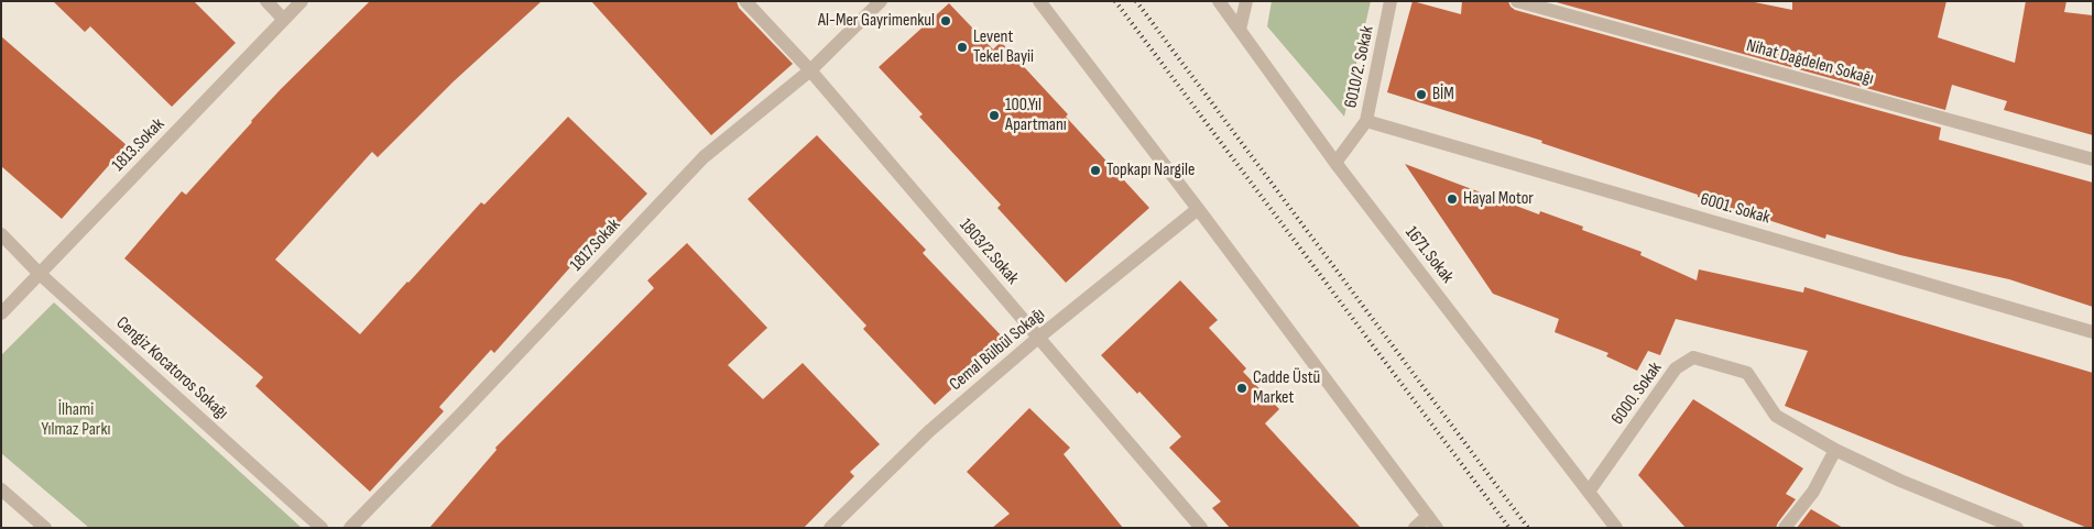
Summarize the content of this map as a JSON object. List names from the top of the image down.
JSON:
{
  "streets": {
    "street": [
      "Nihat Dağdelen Sokağı",
      "6010/2. Sokak",
      "1813.Sokak",
      "6001. Sokak",
      "1817.Sokak",
      "1803/2.Sokak",
      "1671.Sokak",
      "Cemal Bülbül Sokağı",
      "Cengiz Kocatoros Sokağı",
      "6000. Sokak"
    ]
  },
  "crossings": [
    ["6010/2. Sokak", "6001. Sokak"],
    ["6010/2. Sokak", "1671.Sokak"],
    ["1813.Sokak", "Cengiz Kocatoros Sokağı"],
    ["1817.Sokak", "1803/2.Sokak"],
    ["1803/2.Sokak", "Cemal Bülbül Sokağı"],
    ["1671.Sokak", "6000. Sokak"]
  ],
  "parks": ["İlhami Yılmaz Parkı"],
  "places": [
    "Al-Mer Gayrimenkul",
    "Levent Tekel Bayii",
    "BİM",
    "100.Yıl Apartmanı",
    "Topkapı Nargile",
    "Hayal Motor",
    "Cadde Üstü Market"
  ]
}
